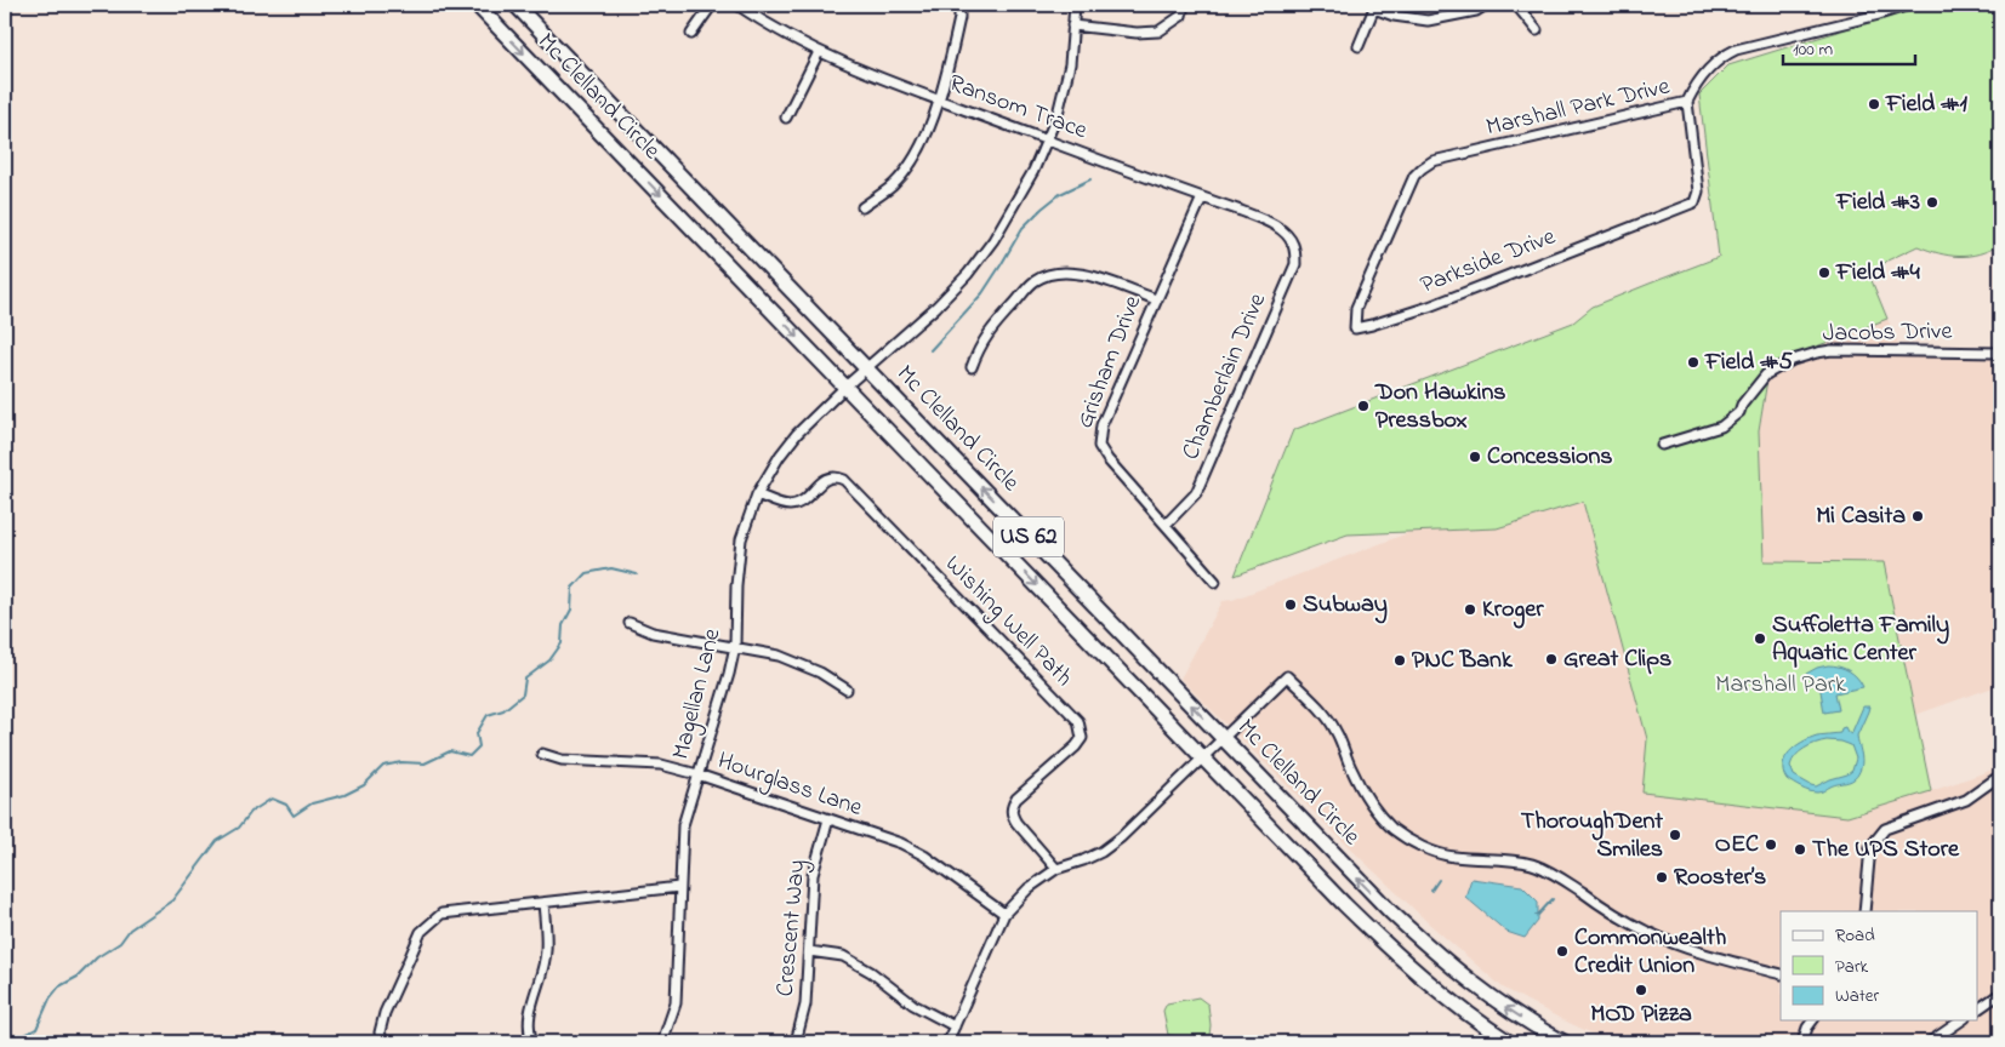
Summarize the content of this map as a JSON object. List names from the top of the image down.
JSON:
{
  "streets": {
    "highway": ["Mc Clelland Circle", "US 62"],
    "street": [
      "Ransom Trace",
      "Marshall Park Drive",
      "Parkside Drive",
      "Jacobs Drive",
      "Grisham Drive",
      "Chamberlain Drive",
      "Wishing Well Path",
      "Magellan Lane",
      "Hourglass Lane",
      "Crescent Way"
    ]
  },
  "crossings": [
    ["Mc Clelland Circle", "Magellan Lane"],
    ["Ransom Trace", "Grisham Drive"],
    ["Ransom Trace", "Chamberlain Drive"],
    ["Ransom Trace", "Magellan Lane"],
    ["Marshall Park Drive", "Parkside Drive"],
    ["Grisham Drive", "Chamberlain Drive"],
    ["Wishing Well Path", "Magellan Lane"],
    ["Magellan Lane", "Hourglass Lane"],
    ["Hourglass Lane", "Crescent Way"]
  ],
  "parks": ["Marshall Park"],
  "places": [
    "Field #1",
    "Field #3",
    "Field #4",
    "Field #5",
    "Don Hawkins Pressbox",
    "Concessions",
    "Mi Casita",
    "Subway",
    "Kroger",
    "Suffoletta Family Aquatic Center",
    "Great Clips",
    "PNC Bank",
    "ThoroughDent Smiles",
    "OEC",
    "The UPS Store",
    "Rooster’s",
    "Commonwealth Credit Union",
    "MOD Pizza"
  ],
  "legend": ["Road", "Park", "Water"],
  "scale_bar": "100 m"
}
